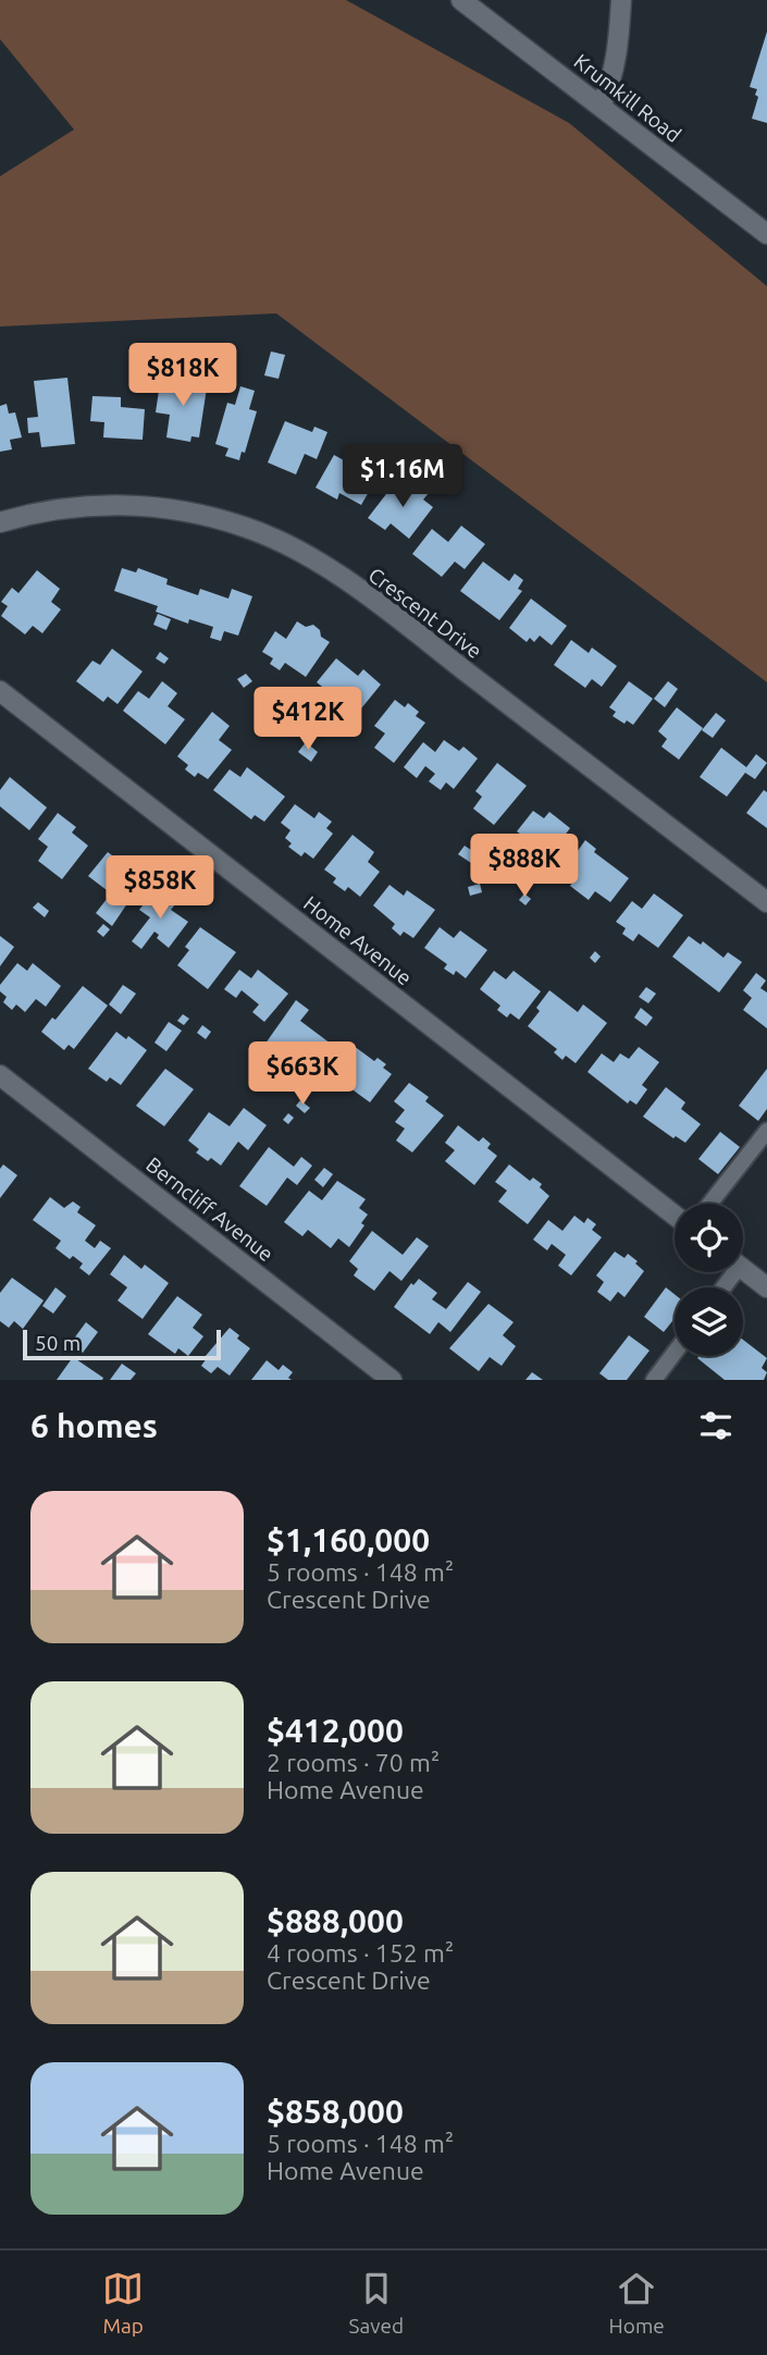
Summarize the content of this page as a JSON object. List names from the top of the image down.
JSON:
{
  "streets": {
    "street": [
      "Krumkill Road",
      "Crescent Drive",
      "Home Avenue",
      "Berncliff Avenue"
    ]
  },
  "scale_bar": "50 m",
  "page": {
    "price": [
      "$818K",
      "$1.16M",
      "$412K",
      "$888K",
      "$858K",
      "$663K"
    ],
    "scale": "50 m",
    "heading": "6 homes",
    "list": [
      {
        "name": "$1,160,000",
        "note": "5 rooms · 148 m² · Crescent Drive"
      },
      {
        "name": "$412,000",
        "note": "2 rooms · 70 m² · Home Avenue"
      },
      {
        "name": "$888,000",
        "note": "4 rooms · 152 m² · Crescent Drive"
      },
      {
        "name": "$858,000",
        "note": "5 rooms · 148 m² · Home Avenue"
      }
    ],
    "tabs": ["Map", "Saved", "Home"]
  }
}
